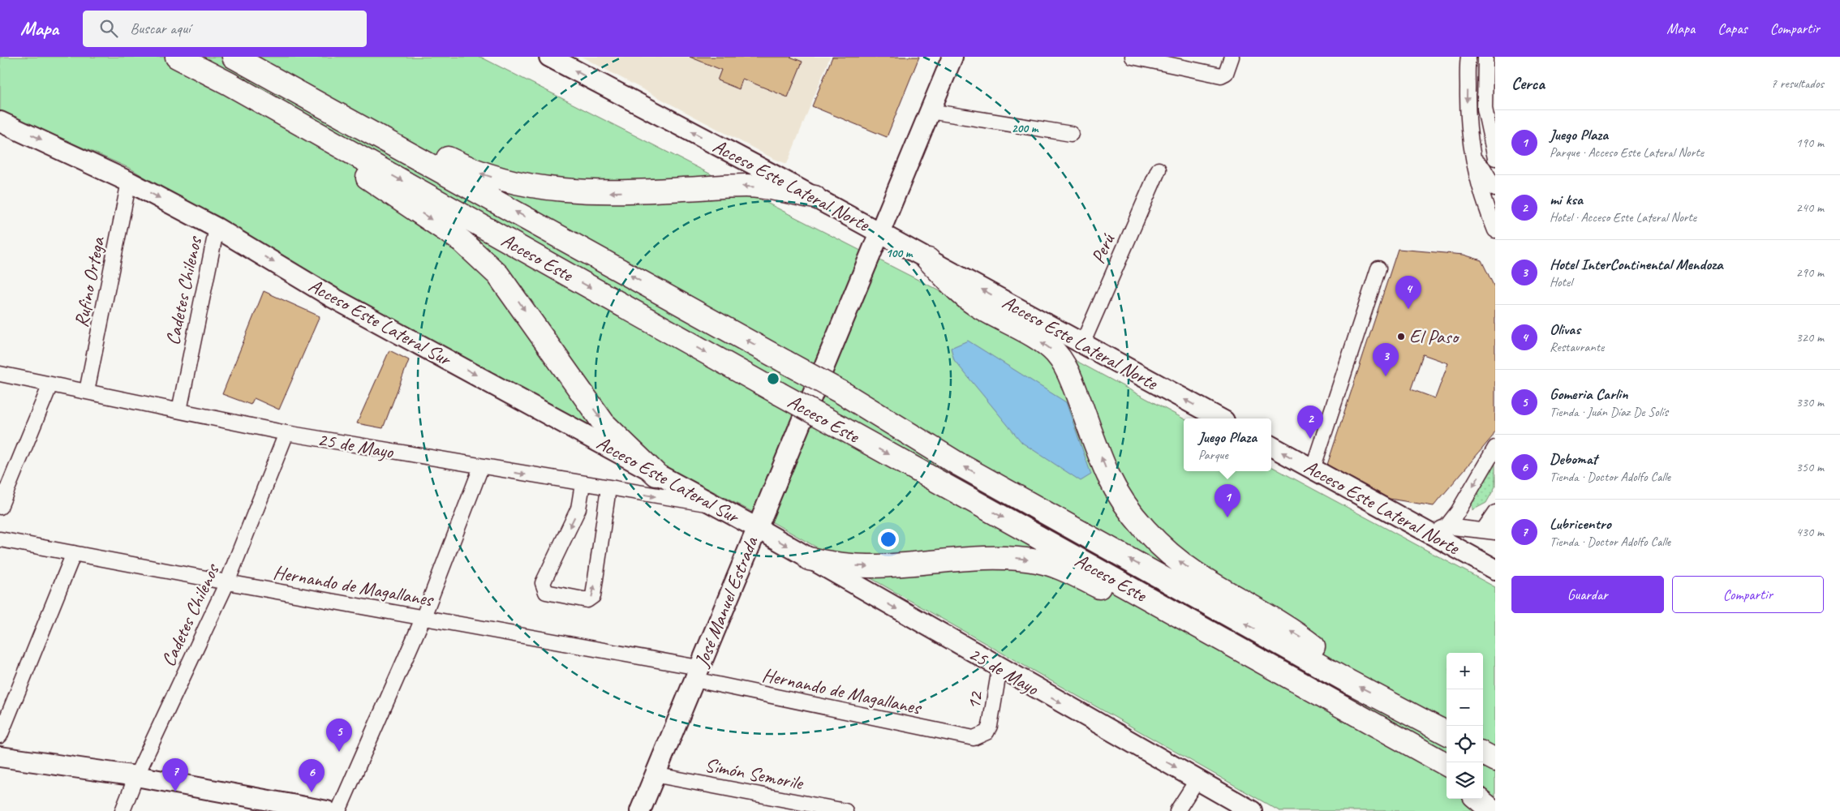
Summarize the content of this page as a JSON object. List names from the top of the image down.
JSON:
{
  "streets": {
    "highway": ["Acceso Este"],
    "street": [
      "Acceso Este Lateral Norte",
      "Perú",
      "Rufino Ortega",
      "Cadetes Chilenos",
      "Acceso Este Lateral Sur",
      "25 de Mayo",
      "Hernando de Magallanes",
      "José Manuel Estrada",
      "12",
      "Simón Semorile"
    ]
  },
  "crossings": [
    ["Acceso Este Lateral Norte", "Perú"],
    ["Acceso Este Lateral Norte", "José Manuel Estrada"],
    ["Rufino Ortega", "Acceso Este Lateral Sur"],
    ["Rufino Ortega", "25 de Mayo"],
    ["Cadetes Chilenos", "Acceso Este Lateral Sur"],
    ["Cadetes Chilenos", "25 de Mayo"],
    ["Cadetes Chilenos", "Hernando de Magallanes"],
    ["Acceso Este Lateral Sur", "25 de Mayo"],
    ["Acceso Este Lateral Sur", "José Manuel Estrada"],
    ["25 de Mayo", "José Manuel Estrada"],
    ["25 de Mayo", "12"],
    ["Hernando de Magallanes", "José Manuel Estrada"],
    ["Hernando de Magallanes", "12"],
    ["José Manuel Estrada", "Simón Semorile"]
  ],
  "one_way": ["Acceso Este Lateral Norte", "Acceso Este Lateral Sur", "25 de Mayo"],
  "places": ["El Paso"],
  "page": {
    "header": "Mapa",
    "search": "Buscar aquí",
    "nav": ["Mapa", "Capas", "Compartir"],
    "heading": ["Cerca", "7 resultados"],
    "list": [
      {
        "mark": "1",
        "name": "Juego Plaza",
        "note": "Parque · Acceso Este Lateral Norte",
        "value": "190 m"
      },
      {
        "mark": "2",
        "name": "mi ksa",
        "note": "Hotel · Acceso Este Lateral Norte",
        "value": "240 m"
      },
      {
        "mark": "3",
        "name": "Hotel InterContinental Mendoza",
        "note": "Hotel",
        "value": "290 m"
      },
      {
        "mark": "4",
        "name": "Olivas",
        "note": "Restaurante",
        "value": "320 m"
      },
      {
        "mark": "5",
        "name": "Gomeria Carlin",
        "note": "Tienda · Juán Díaz De Solís",
        "value": "330 m"
      },
      {
        "mark": "6",
        "name": "Debomat",
        "note": "Tienda · Doctor Adolfo Calle",
        "value": "350 m"
      },
      {
        "mark": "7",
        "name": "Lubricentro",
        "note": "Tienda · Doctor Adolfo Calle",
        "value": "430 m"
      }
    ],
    "pins": [
      "4",
      "3",
      "2",
      "1",
      "5",
      "7",
      "6"
    ],
    "popup": ["Juego Plaza", "Parque"],
    "buttons": ["Guardar", "Compartir"],
    "map_buttons": ["+", "−"]
  },
  "rings": ["200 m", "100 m"]
}
